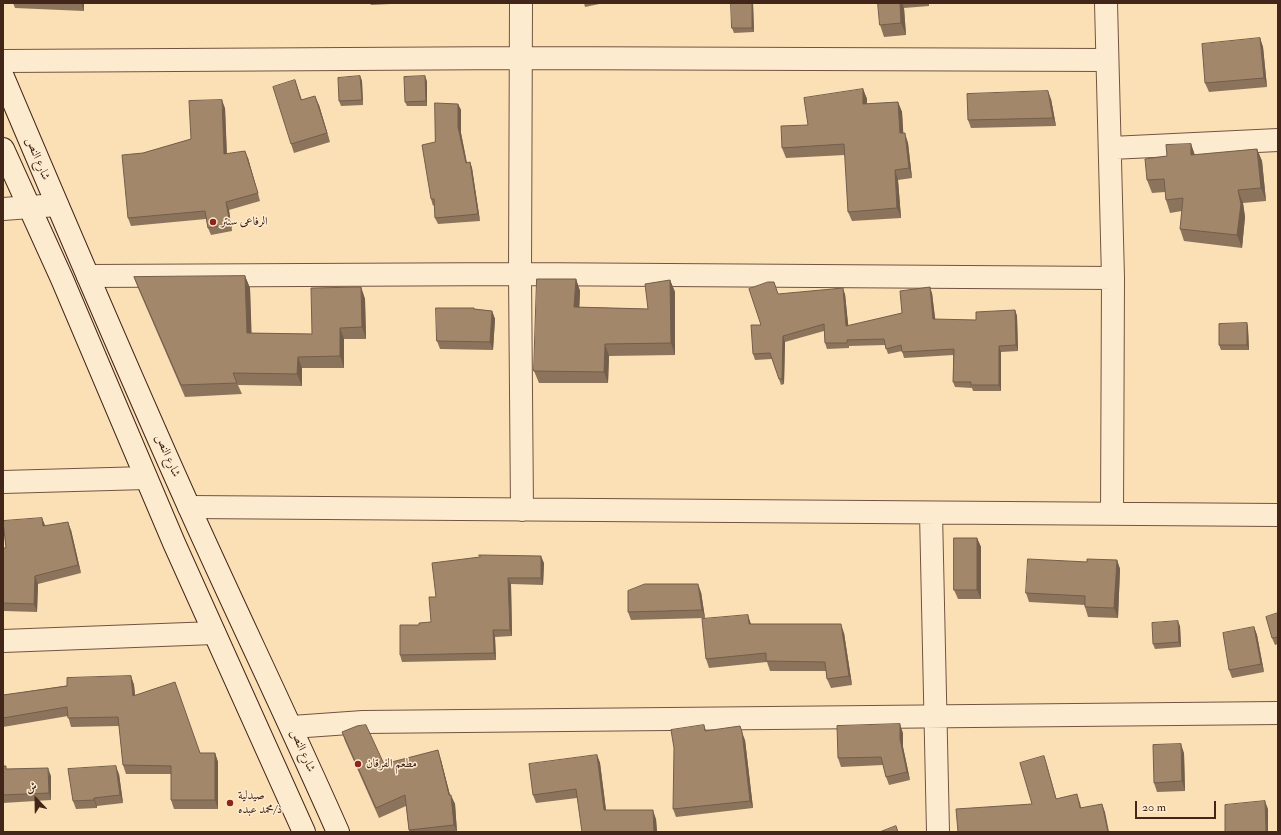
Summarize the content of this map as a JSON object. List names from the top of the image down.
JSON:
{
  "streets": {
    "street": ["شارع النص"]
  },
  "places": ["الرفاعى سنتر", "مطعم الفرقان", "صيدلية د/محمد عبده"],
  "scale_bar": "20 m",
  "north": "top"
}
